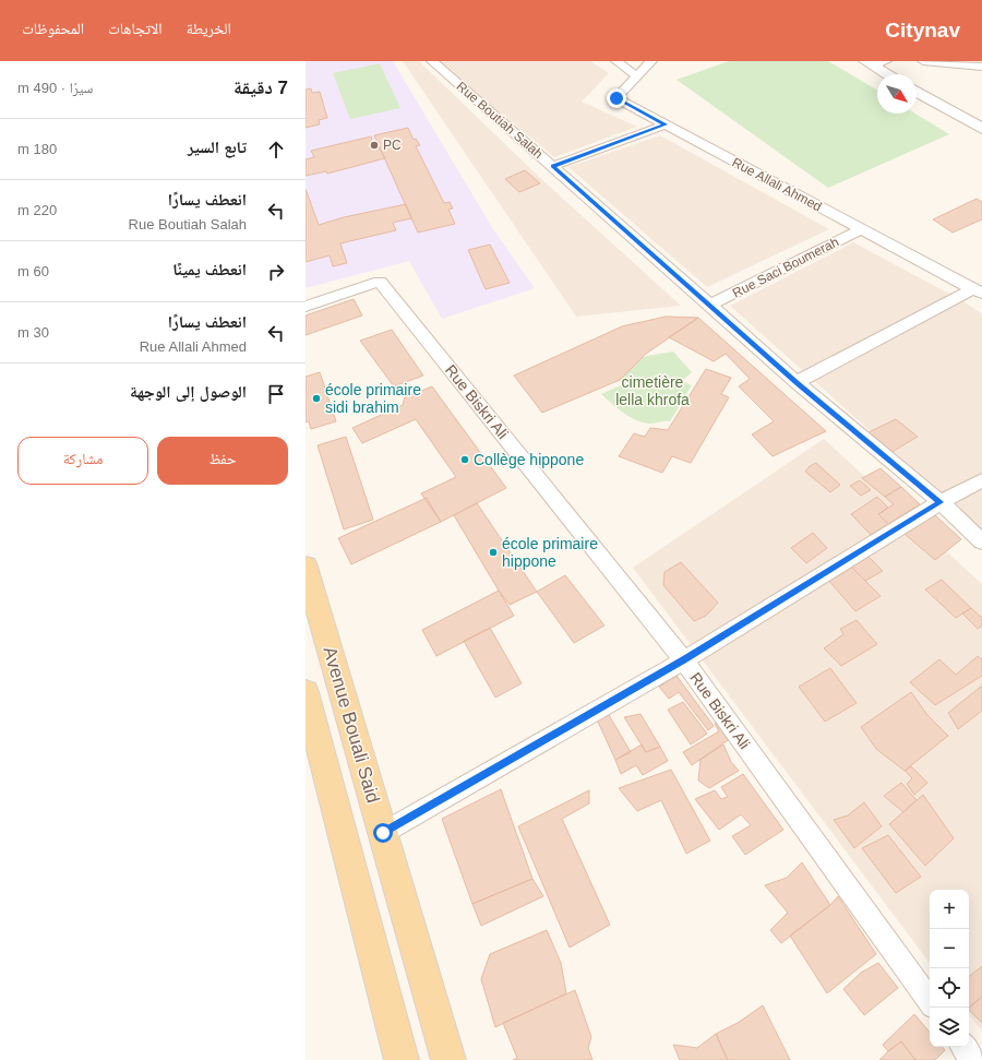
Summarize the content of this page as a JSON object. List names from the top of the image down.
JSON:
{
  "streets": {
    "main road": ["Avenue Bouali Said"],
    "street": [
      "Rue Boutiah Salah",
      "Rue Allali Ahmed",
      "Rue Saci Boumerah",
      "Rue Biskri Ali"
    ]
  },
  "crossings": [
    ["Rue Boutiah Salah", "Rue Saci Boumerah"],
    ["Rue Allali Ahmed", "Rue Saci Boumerah"]
  ],
  "parks": ["cimetière lella khrofa"],
  "places": [
    "PC",
    "école primaire sidi brahim",
    "Collège hippone",
    "école primaire hippone"
  ],
  "north": "bottom right",
  "page": {
    "header": "Citynav",
    "nav": ["الخريطة", "الاتجاهات", "المحفوظات"],
    "heading": ["7 دقيقة", "سيرًا · 490 m"],
    "list": [
      ["تابع السير", "180 m"],
      ["انعطف يسارًا", "Rue Boutiah Salah", "220 m"],
      ["انعطف يمينًا", "60 m"],
      ["انعطف يسارًا", "Rue Allali Ahmed", "30 m"],
      "الوصول إلى الوجهة"
    ],
    "buttons": ["حفظ", "مشاركة"],
    "map_buttons": ["+", "−"]
  }
}
